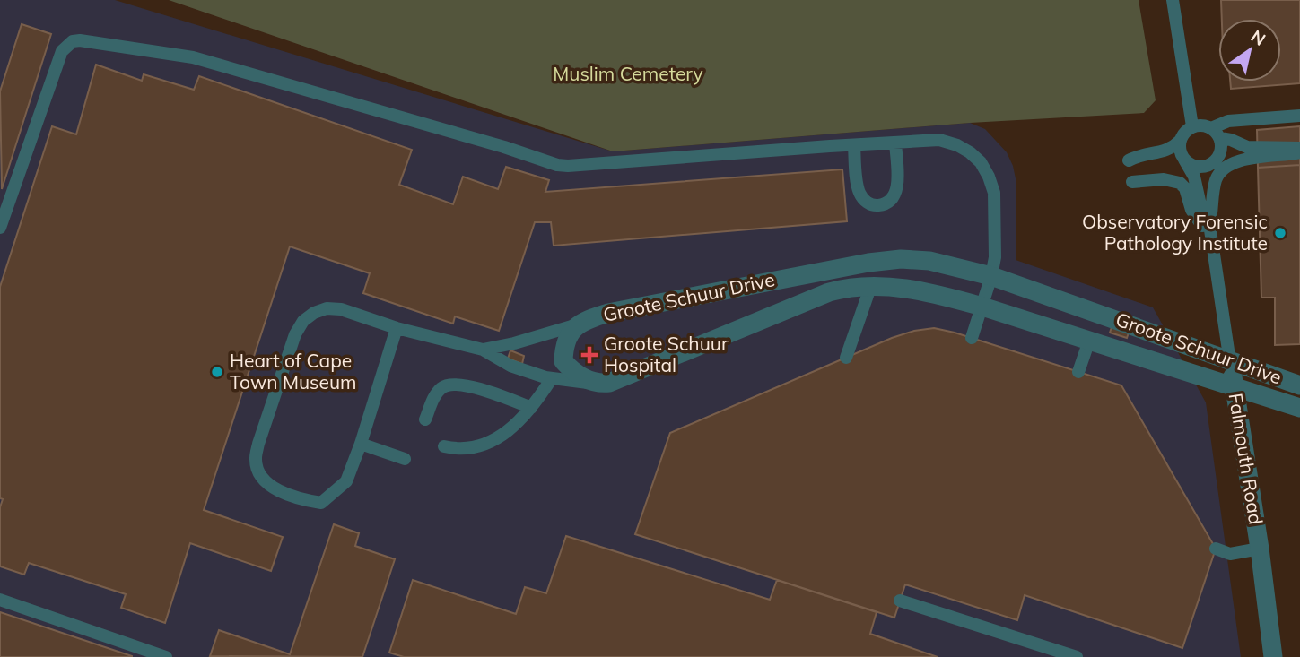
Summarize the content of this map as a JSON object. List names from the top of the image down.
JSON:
{
  "streets": {
    "street": ["Groote Schuur Drive", "Falmouth Road"]
  },
  "crossings": [
    ["Groote Schuur Drive", "Falmouth Road"]
  ],
  "parks": ["Muslim Cemetery"],
  "places": {
    "other": ["Observatory Forensic Pathology Institute", "Heart of Cape Town Museum"],
    "health": ["Groote Schuur Hospital"]
  },
  "north": "top right"
}
